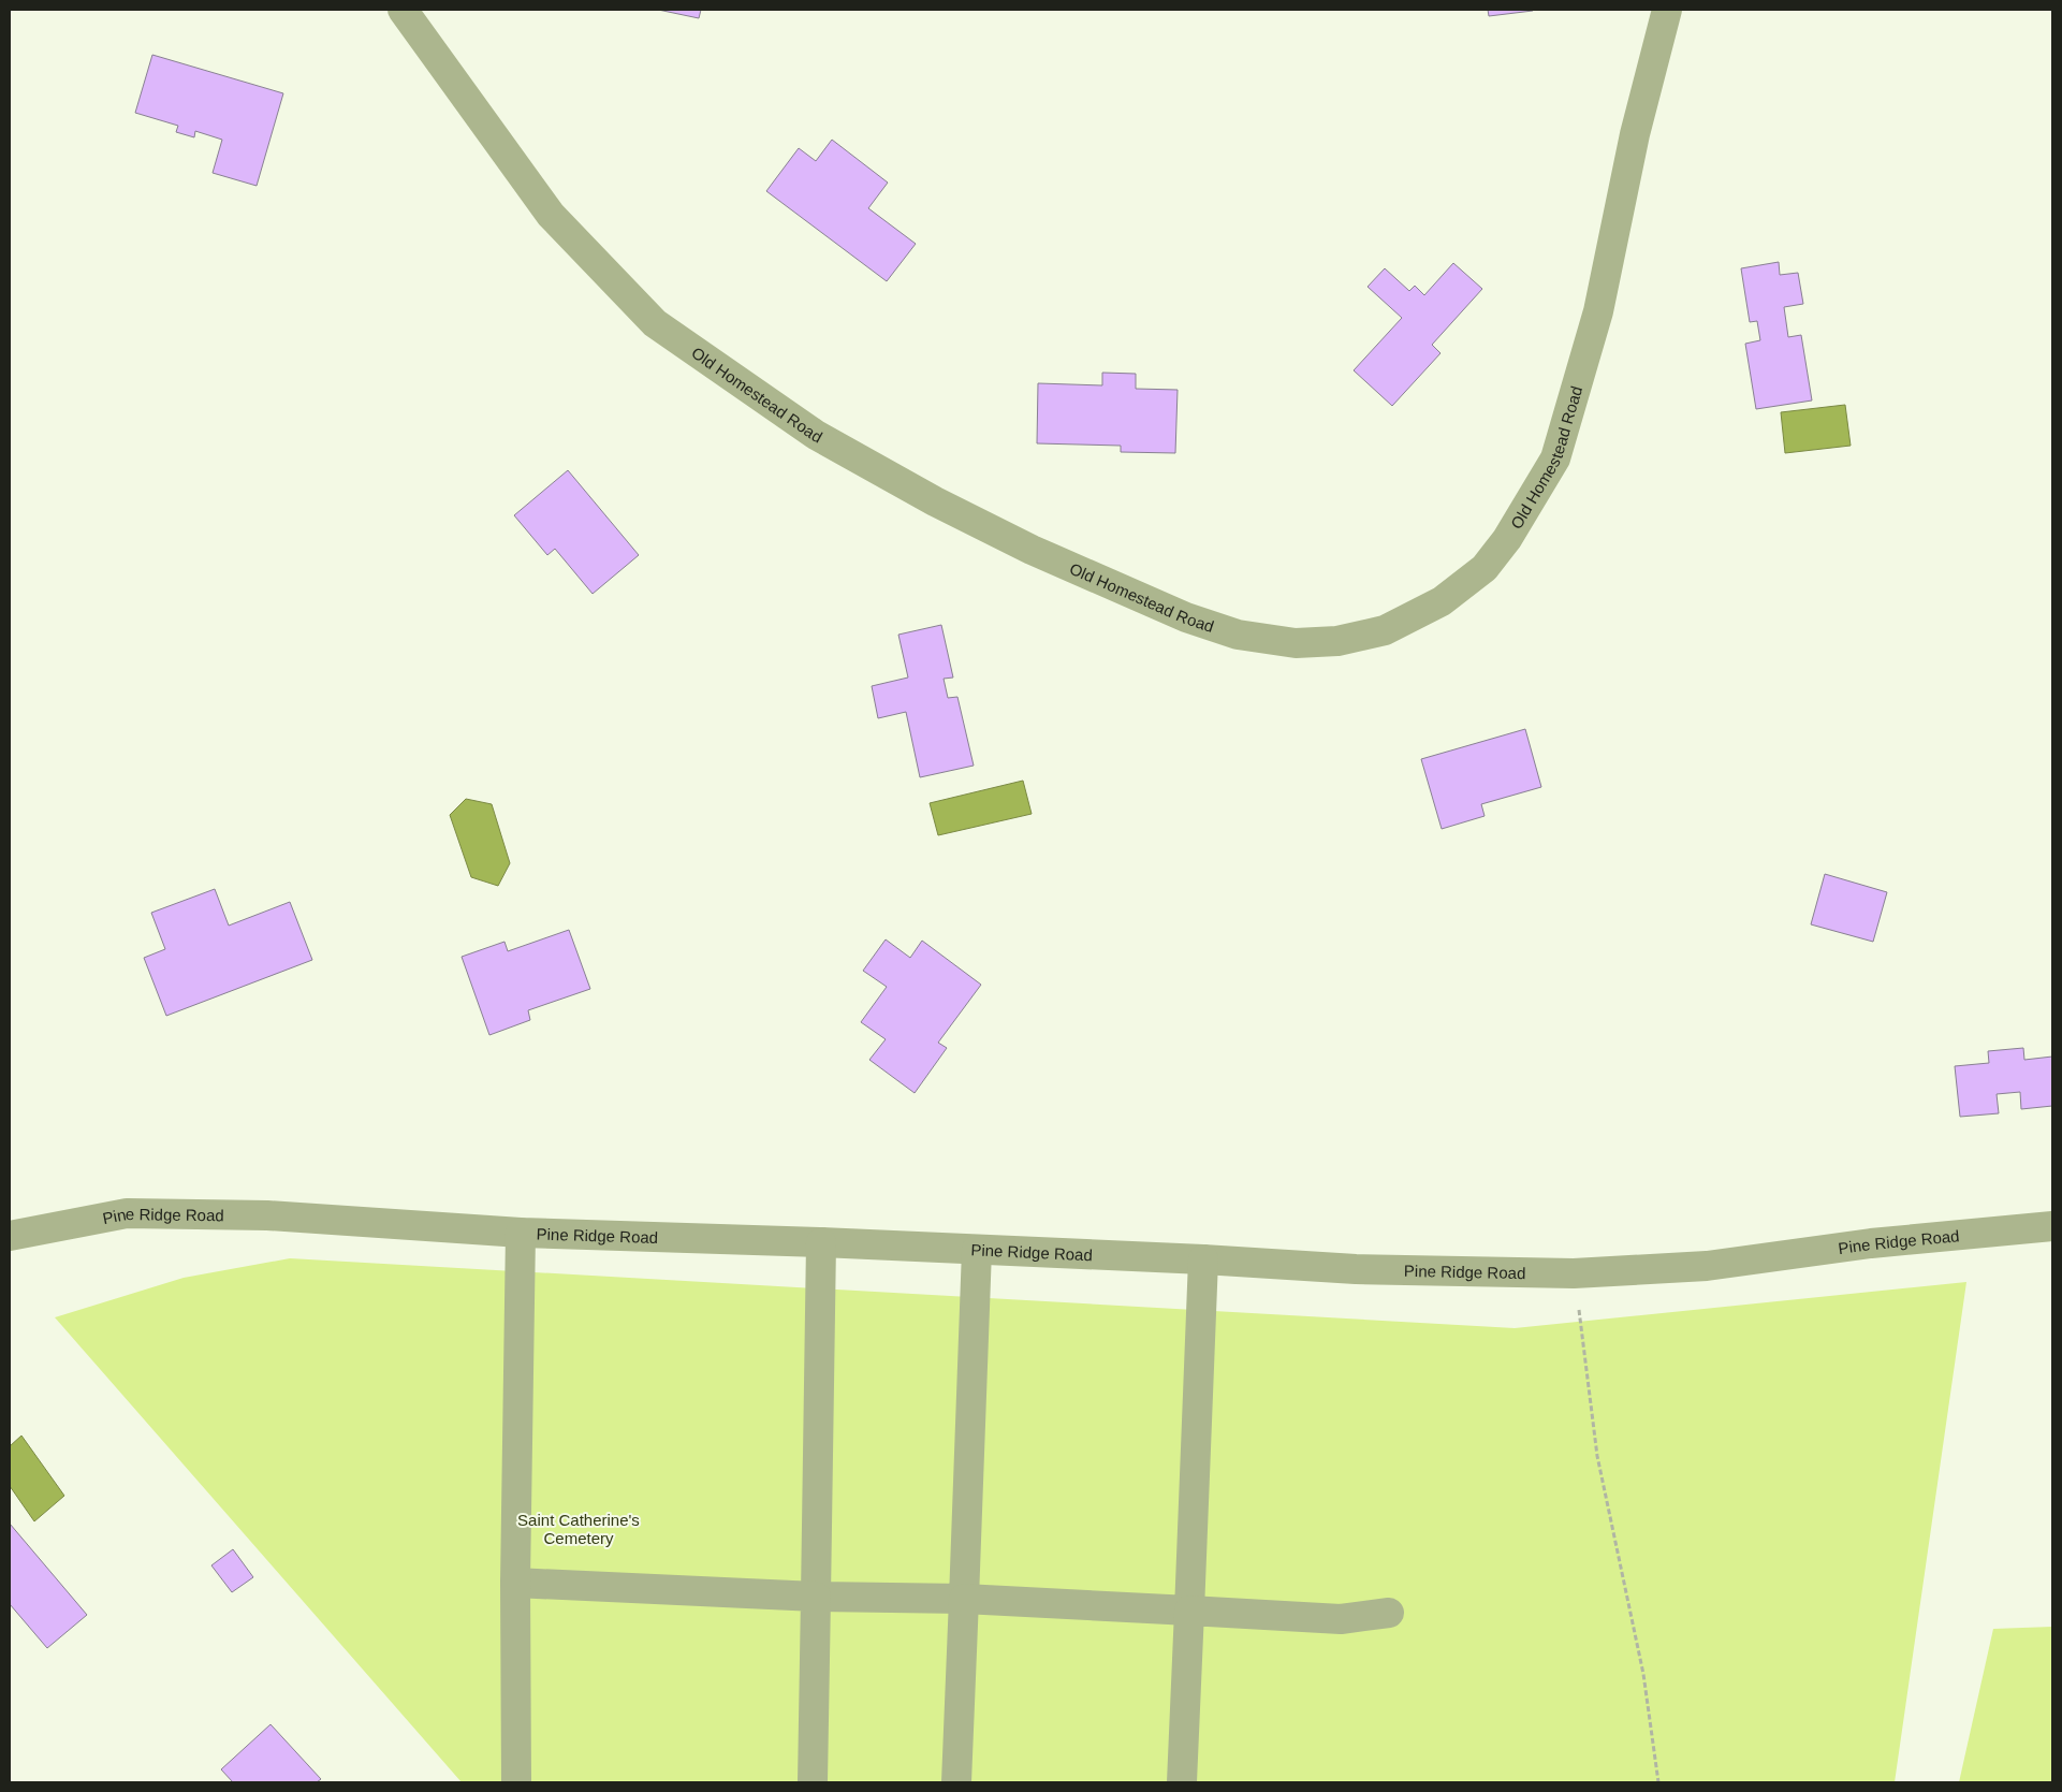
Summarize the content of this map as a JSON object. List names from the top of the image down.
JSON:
{
  "streets": {
    "street": ["Old Homestead Road", "Pine Ridge Road"]
  },
  "parks": ["Saint Catherine's Cemetery"]
}
